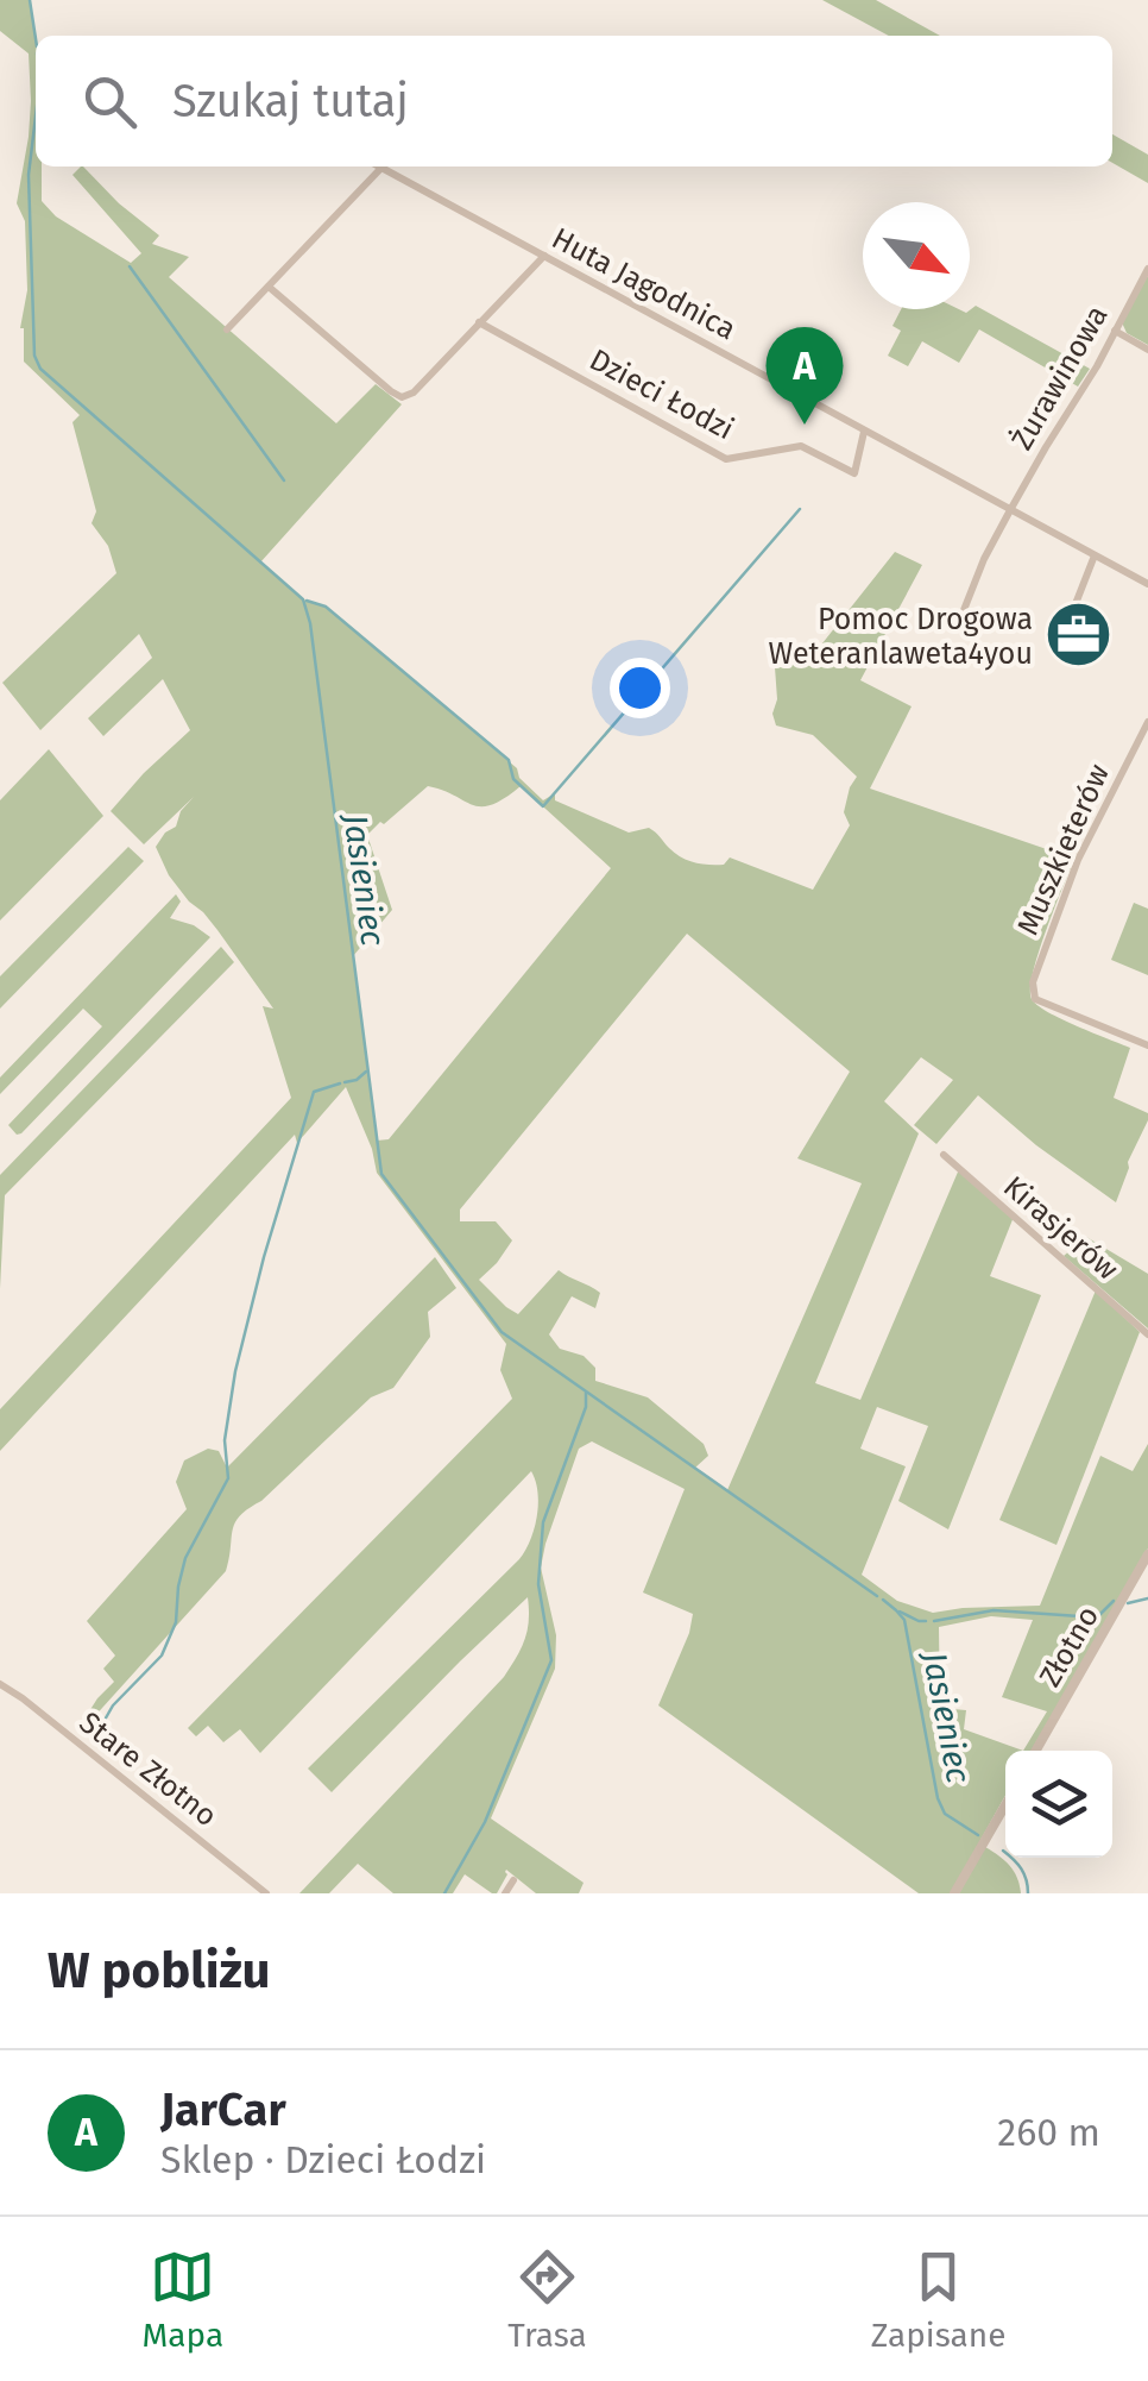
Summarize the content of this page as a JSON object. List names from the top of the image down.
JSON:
{
  "streets": {
    "street": [
      "Huta Jagodnica",
      "Żurawinowa",
      "Dzieci Łodzi",
      "Muszkieterów",
      "Kirasjerów",
      "Złotno",
      "Stare Złotno"
    ]
  },
  "crossings": [
    ["Huta Jagodnica", "Żurawinowa"],
    ["Huta Jagodnica", "Dzieci Łodzi"]
  ],
  "water": ["Jasieniec"],
  "places": {
    "office": ["Pomoc Drogowa Weteranlaweta4you"]
  },
  "north": "bottom right",
  "page": {
    "search": "Szukaj tutaj",
    "pins": "A",
    "heading": "W pobliżu",
    "list": [
      {
        "mark": "A",
        "name": "JarCar",
        "note": "Sklep · Dzieci Łodzi",
        "value": "260 m"
      }
    ],
    "nav": ["Mapa", "Trasa", "Zapisane"]
  }
}
